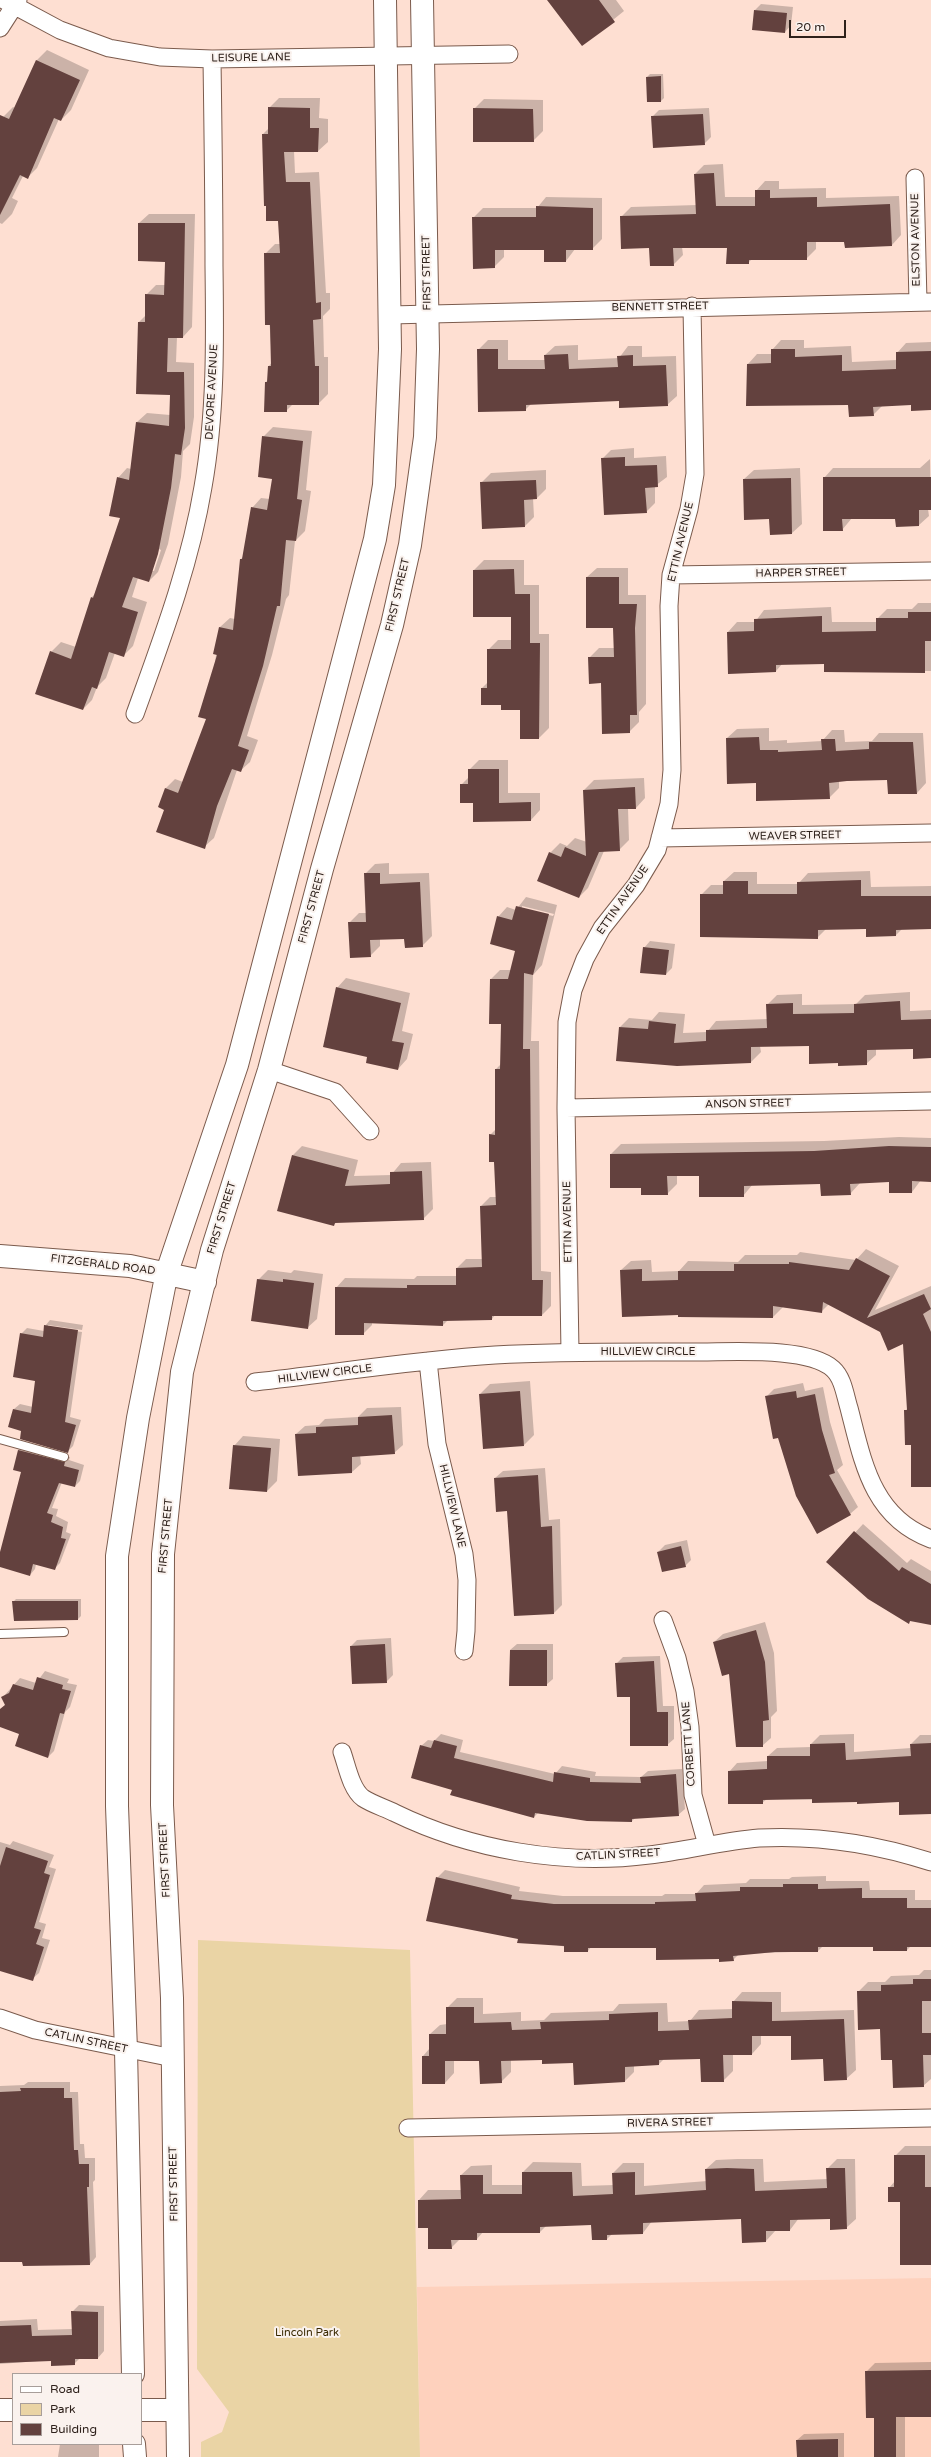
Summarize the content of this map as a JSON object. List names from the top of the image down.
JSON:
{
  "streets": {
    "main road": ["FIRST STREET", "FITZGERALD ROAD"],
    "street": [
      "LEISURE LANE",
      "ELSTON AVENUE",
      "BENNETT STREET",
      "DEVORE AVENUE",
      "ETTIN AVENUE",
      "HARPER STREET",
      "WEAVER STREET",
      "ANSON STREET",
      "HILLVIEW CIRCLE",
      "HILLVIEW LANE",
      "CORBETT LANE",
      "CATLIN STREET",
      "RIVERA STREET"
    ]
  },
  "crossings": [
    ["LEISURE LANE", "FIRST STREET"],
    ["LEISURE LANE", "DEVORE AVENUE"],
    ["ELSTON AVENUE", "BENNETT STREET"],
    ["FIRST STREET", "BENNETT STREET"],
    ["FIRST STREET", "FITZGERALD ROAD"],
    ["FIRST STREET", "CATLIN STREET"],
    ["BENNETT STREET", "ETTIN AVENUE"],
    ["ETTIN AVENUE", "HARPER STREET"],
    ["ETTIN AVENUE", "WEAVER STREET"],
    ["ETTIN AVENUE", "ANSON STREET"],
    ["ETTIN AVENUE", "HILLVIEW CIRCLE"],
    ["HILLVIEW CIRCLE", "HILLVIEW LANE"],
    ["CORBETT LANE", "CATLIN STREET"]
  ],
  "parks": ["Lincoln Park"],
  "legend": ["Road", "Park", "Building"],
  "scale_bar": "20 m"
}
